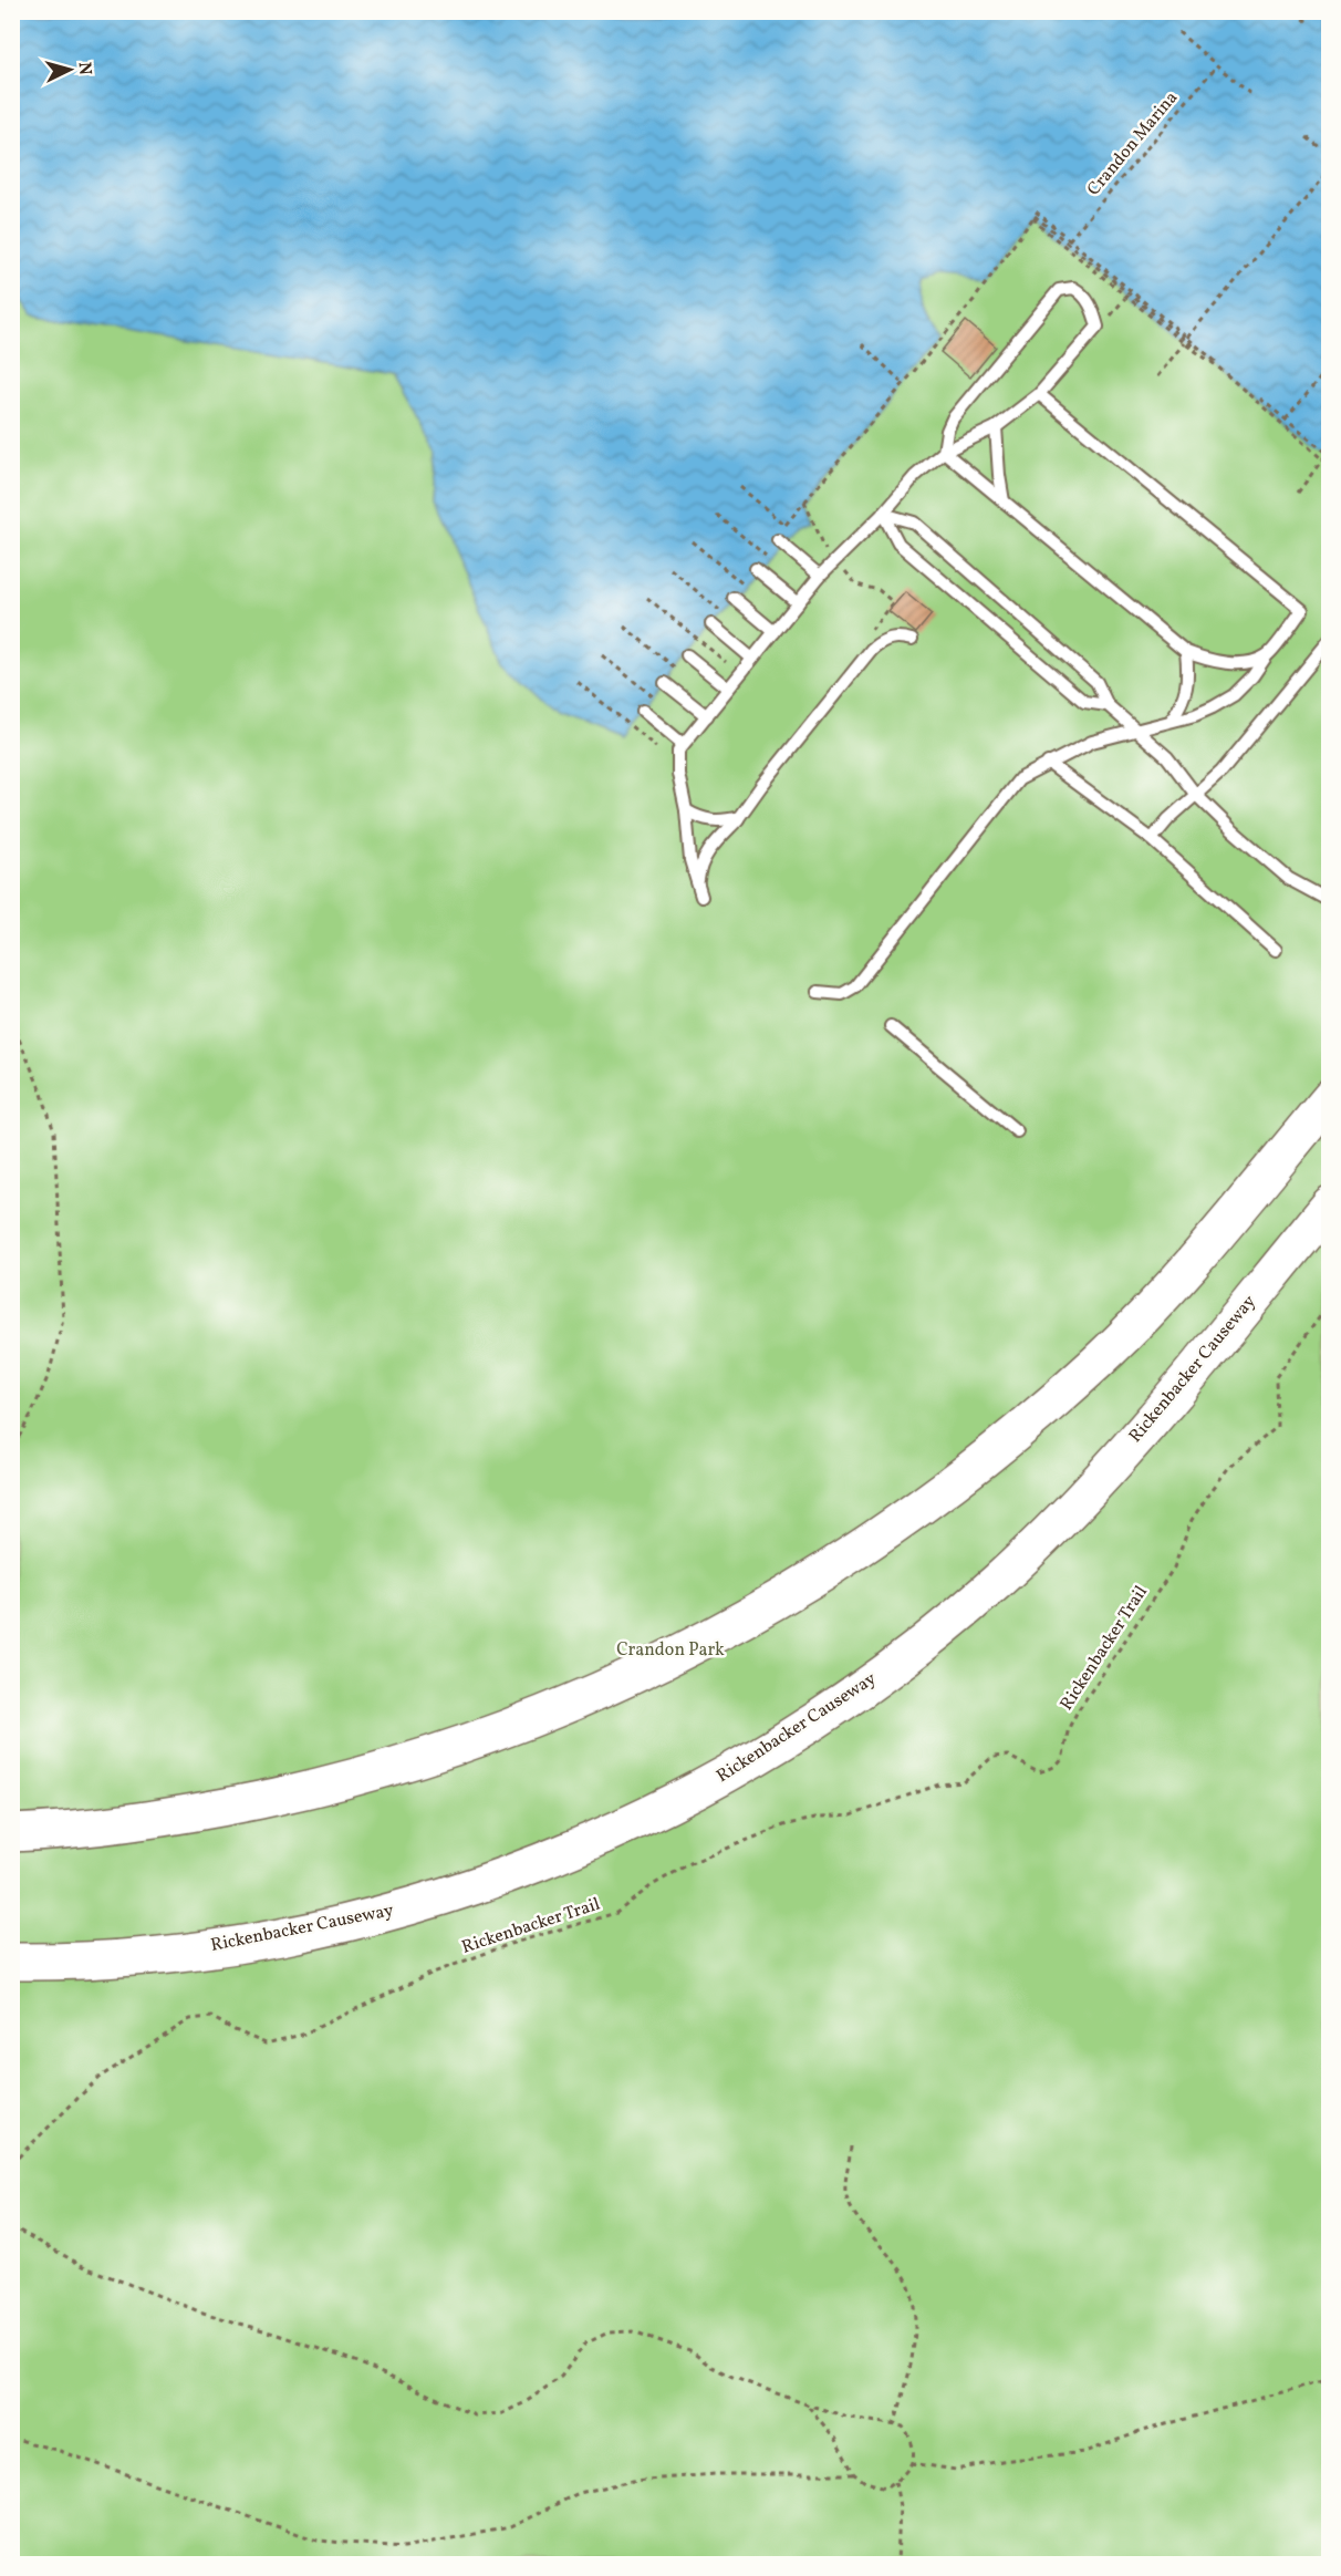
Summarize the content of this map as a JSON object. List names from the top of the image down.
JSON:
{
  "streets": {
    "main road": ["Rickenbacker Causeway"],
    "path": ["Crandon Marina", "Rickenbacker Trail"]
  },
  "parks": ["Crandon Park"],
  "north": "right"
}
